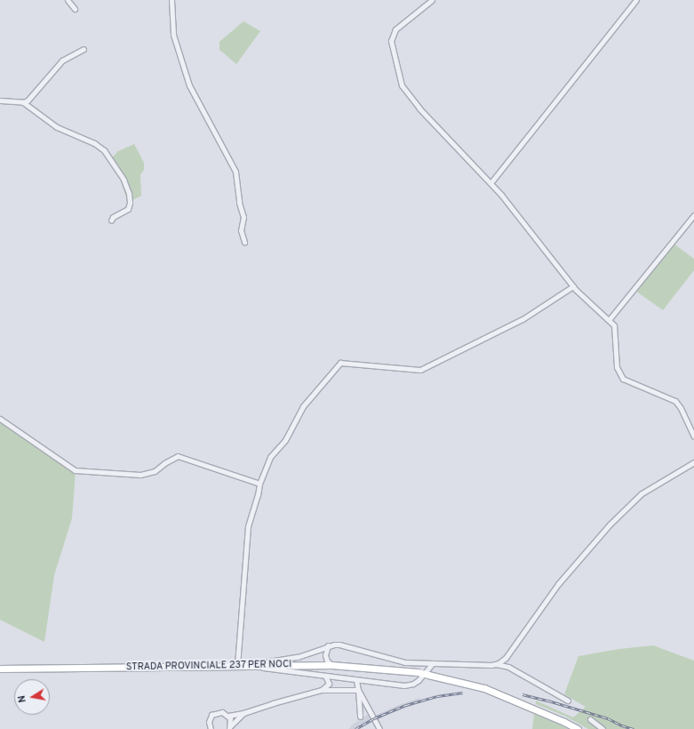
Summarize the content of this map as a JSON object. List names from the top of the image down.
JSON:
{
  "streets": {
    "main road": ["STRADA PROVINCIALE 237 PER NOCI"]
  },
  "north": "left"
}
